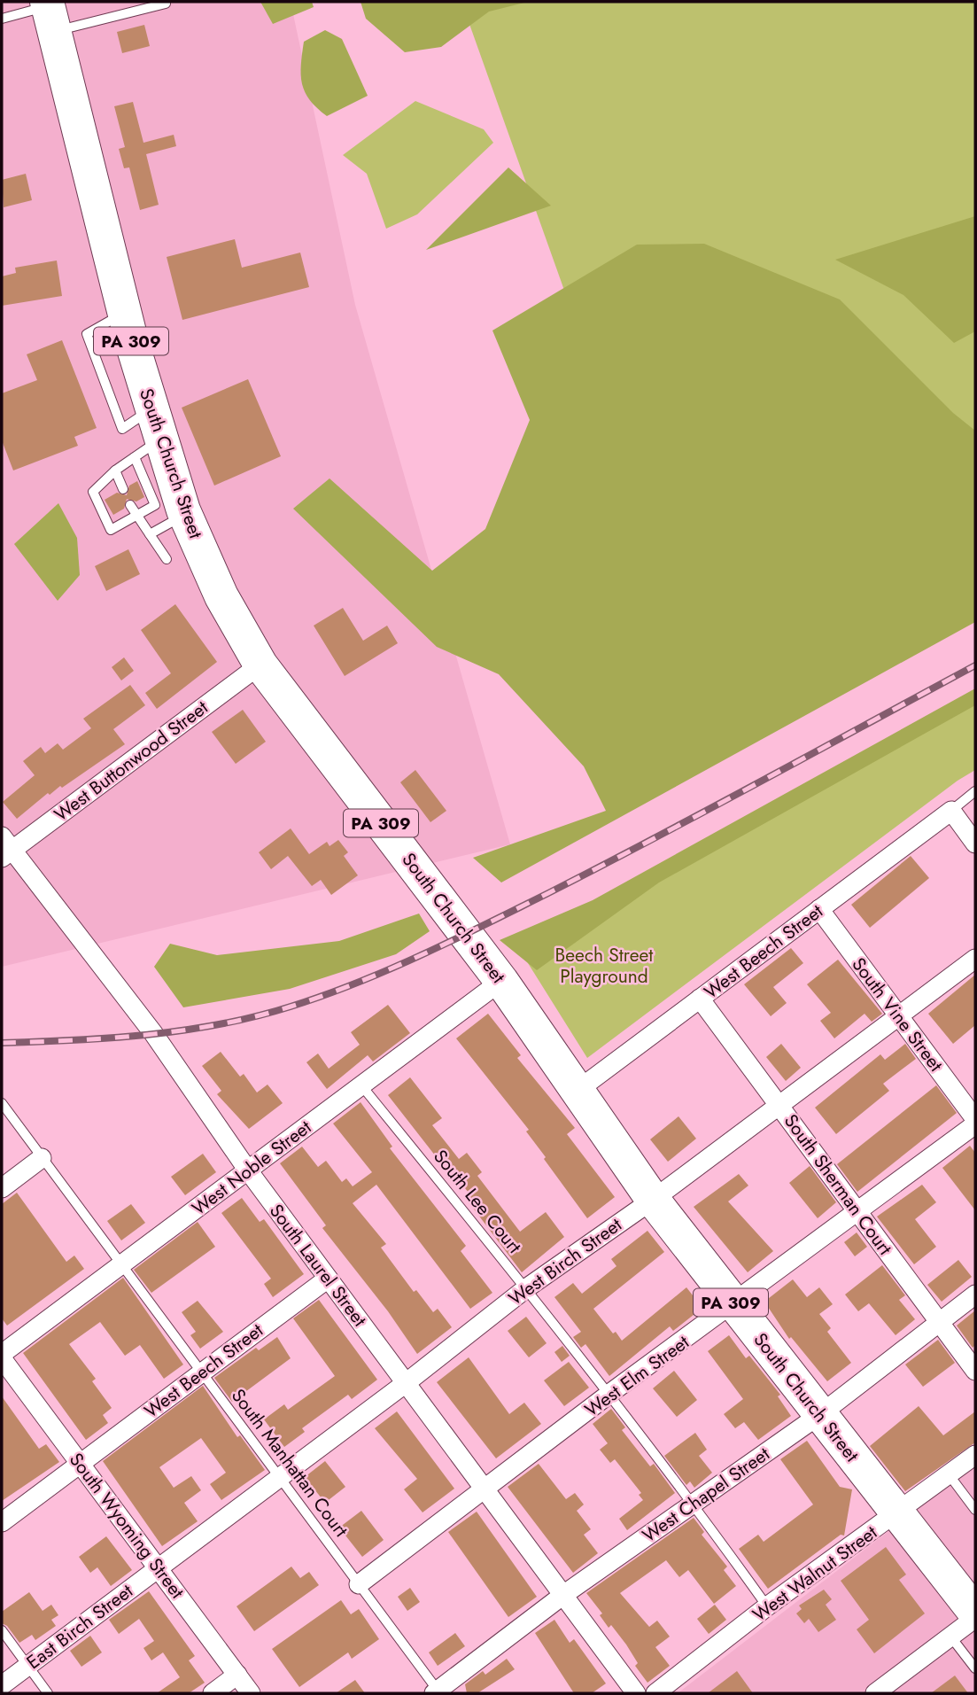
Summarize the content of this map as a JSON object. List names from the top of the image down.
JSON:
{
  "streets": {
    "highway": ["PA 309", "South Church Street"],
    "street": [
      "West Buttonwood Street",
      "West Beech Street",
      "South Vine Street",
      "West Noble Street",
      "South Sherman Court",
      "West Birch Street",
      "South Laurel Street",
      "West Elm Street",
      "West Chapel Street",
      "South Wyoming Street",
      "West Walnut Street",
      "East Birch Street"
    ],
    "lane": ["South Lee Court", "South Manhattan Court"]
  },
  "crossings": [
    ["South Church Street", "West Buttonwood Street"],
    ["South Church Street", "West Beech Street"],
    ["South Church Street", "West Noble Street"],
    ["South Church Street", "West Birch Street"],
    ["South Church Street", "West Elm Street"],
    ["South Church Street", "West Chapel Street"],
    ["South Church Street", "West Walnut Street"],
    ["West Buttonwood Street", "South Laurel Street"],
    ["West Beech Street", "South Vine Street"],
    ["West Beech Street", "South Sherman Court"],
    ["West Beech Street", "South Laurel Street"],
    ["West Beech Street", "South Manhattan Court"],
    ["West Beech Street", "South Wyoming Street"],
    ["South Vine Street", "West Birch Street"],
    ["West Noble Street", "South Lee Court"],
    ["West Noble Street", "South Laurel Street"],
    ["West Noble Street", "South Manhattan Court"],
    ["West Noble Street", "South Wyoming Street"],
    ["South Sherman Court", "West Birch Street"],
    ["South Sherman Court", "West Elm Street"],
    ["South Sherman Court", "West Chapel Street"],
    ["South Lee Court", "West Birch Street"],
    ["South Lee Court", "West Elm Street"],
    ["South Lee Court", "West Chapel Street"],
    ["South Lee Court", "West Walnut Street"],
    ["West Birch Street", "South Laurel Street"],
    ["West Birch Street", "South Manhattan Court"],
    ["West Birch Street", "South Wyoming Street"],
    ["West Birch Street", "East Birch Street"],
    ["South Laurel Street", "West Elm Street"],
    ["South Laurel Street", "West Chapel Street"],
    ["West Elm Street", "South Manhattan Court"],
    ["South Manhattan Court", "West Chapel Street"],
    ["South Wyoming Street", "East Birch Street"]
  ],
  "parks": ["Beech Street Playground"]
}
